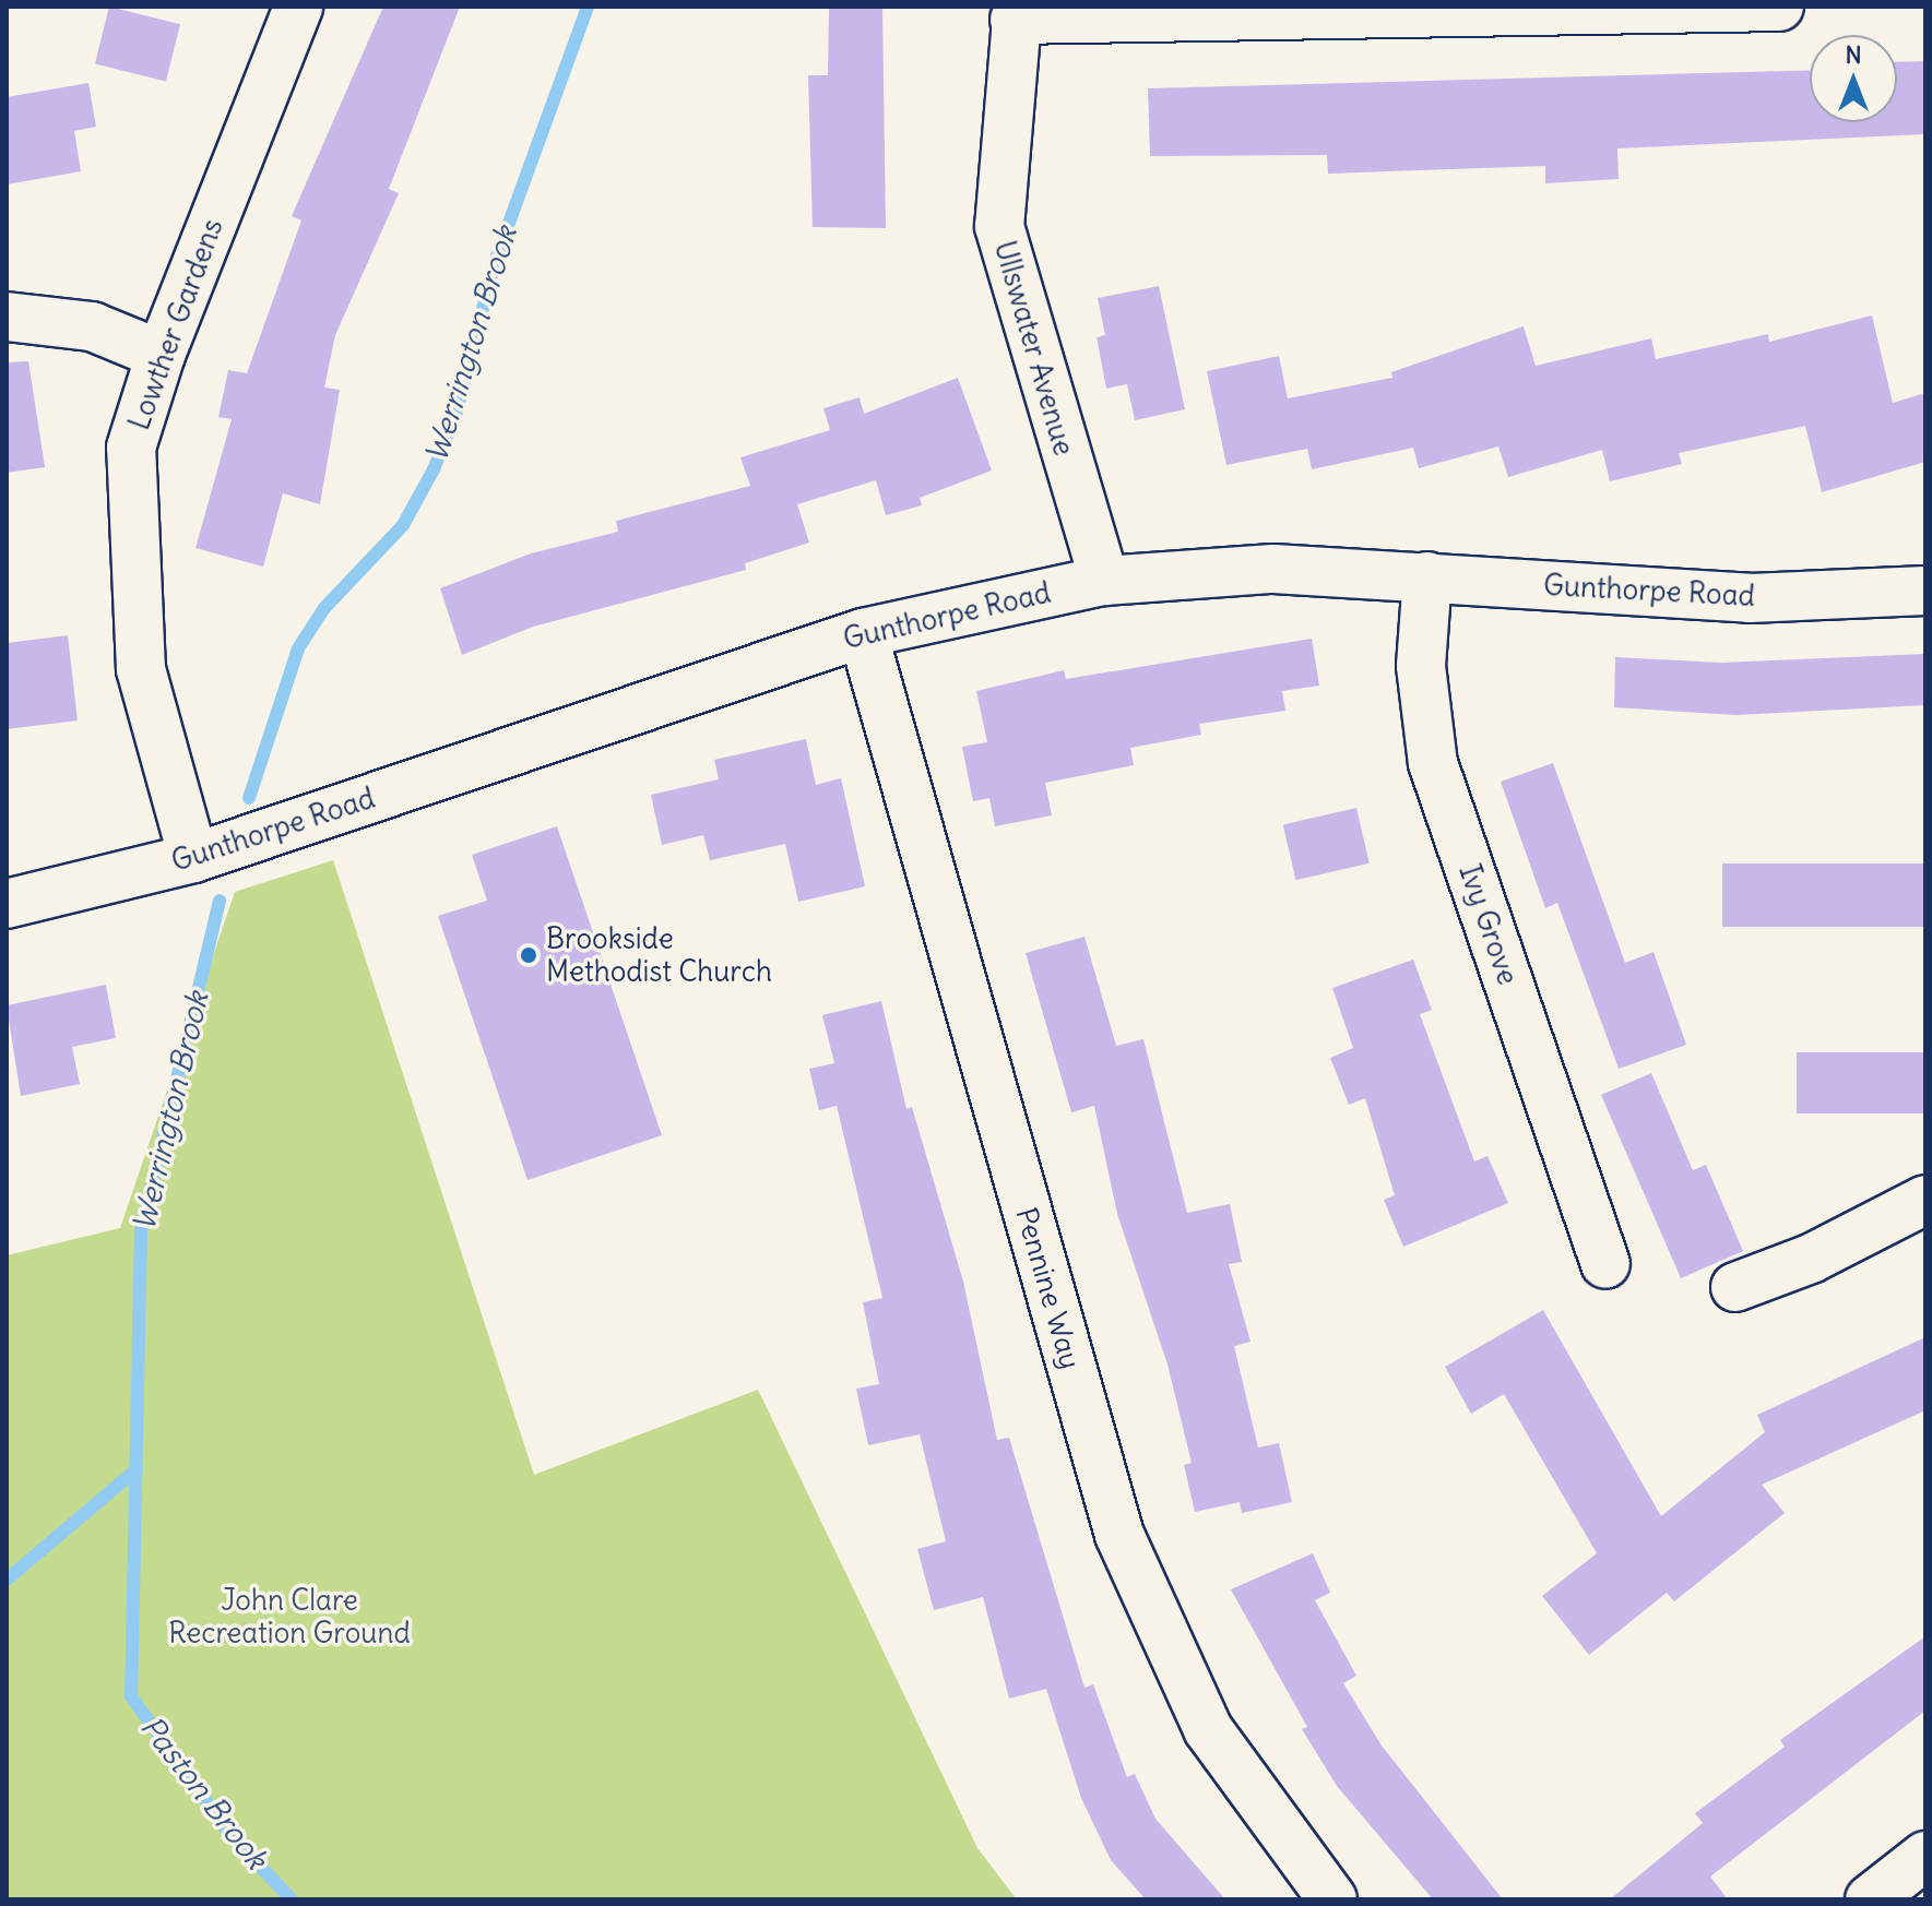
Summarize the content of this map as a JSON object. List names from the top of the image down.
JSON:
{
  "streets": {
    "street": [
      "Lowther Gardens",
      "Ullswater Avenue",
      "Gunthorpe Road",
      "Ivy Grove",
      "Pennine Way"
    ]
  },
  "crossings": [
    ["Lowther Gardens", "Gunthorpe Road"],
    ["Ullswater Avenue", "Gunthorpe Road"],
    ["Gunthorpe Road", "Ivy Grove"],
    ["Gunthorpe Road", "Pennine Way"]
  ],
  "water": ["Werrington Brook", "Paston Brook"],
  "parks": ["John Clare Recreation Ground"],
  "places": ["Brookside Methodist Church"],
  "north": "top"
}
